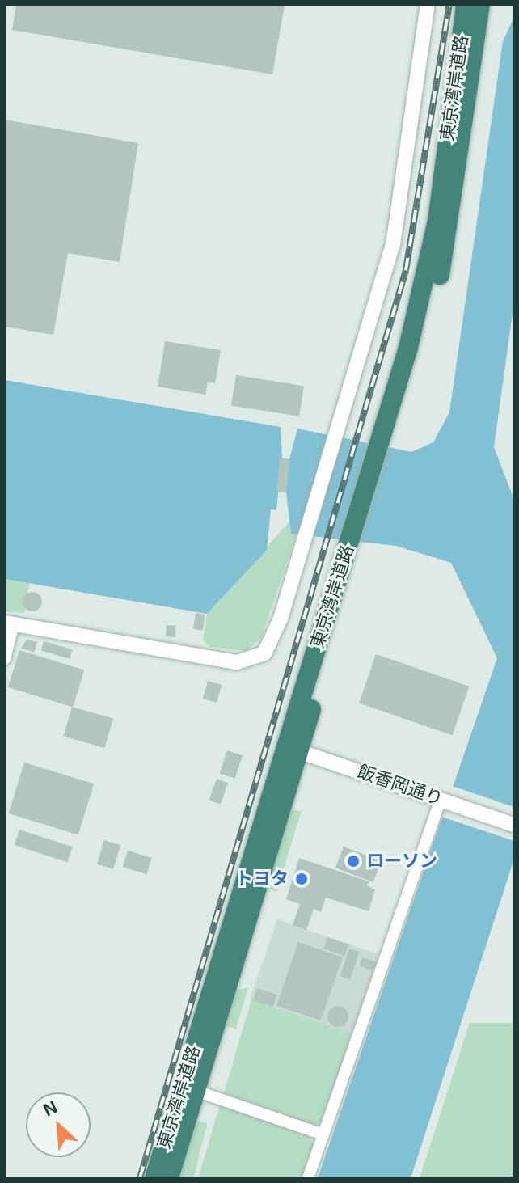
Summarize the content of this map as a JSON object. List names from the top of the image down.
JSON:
{
  "streets": {
    "highway": ["東京湾岸道路"],
    "street": ["飯香岡通り"]
  },
  "crossings": [
    ["東京湾岸道路", "飯香岡通り"]
  ],
  "places": ["ローソン", "トヨタ"],
  "north": "top left"
}
